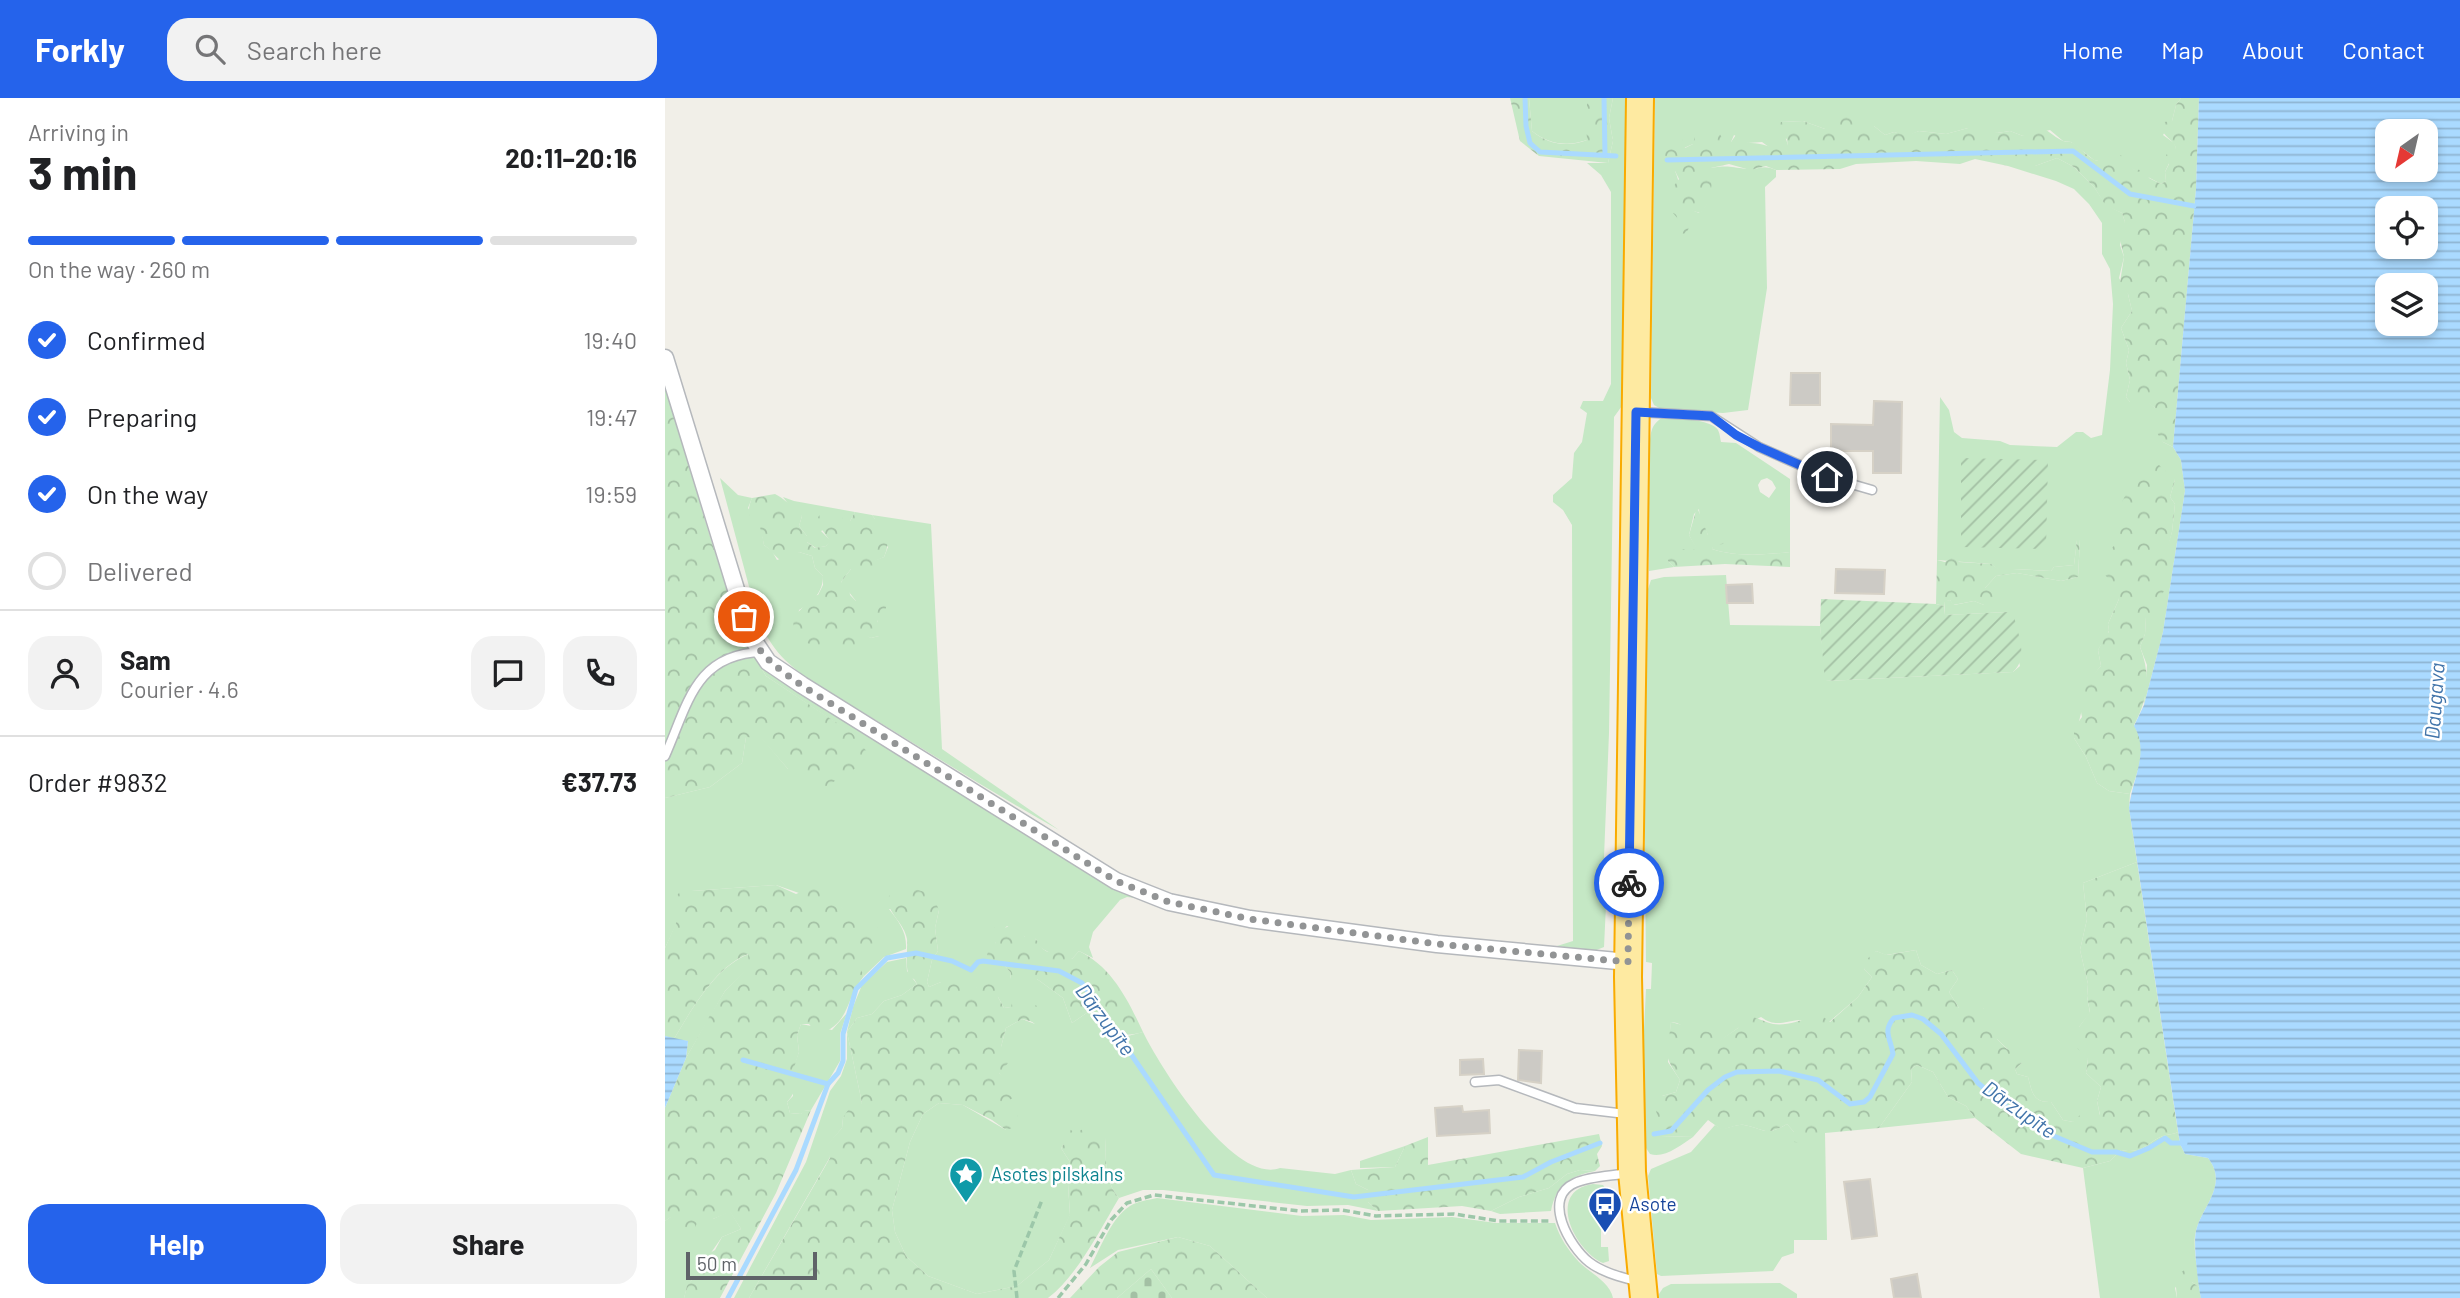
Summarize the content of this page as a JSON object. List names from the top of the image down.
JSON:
{
  "water": ["Daugava", "Dārzupīte"],
  "places": {
    "place": ["Asotes pilskalns"],
    "bus stop": ["Asote"]
  },
  "scale_bar": "50 m",
  "north": "bottom left",
  "page": {
    "header": "Forkly",
    "search": "Search here",
    "nav": [
      "Home",
      "Map",
      "About",
      "Contact"
    ],
    "heading": ["3 min", "Arriving in", "20:11–20:16"],
    "panel": [
      "Sam",
      "Courier · 4.6",
      "Order #9832",
      "€37.73"
    ],
    "bar": "On the way · 260 m",
    "list": [
      ["Confirmed", "19:40"],
      ["Preparing", "19:47"],
      ["On the way", "19:59"],
      "Delivered"
    ],
    "buttons": ["Help", "Share"],
    "scale": "50 m"
  }
}
